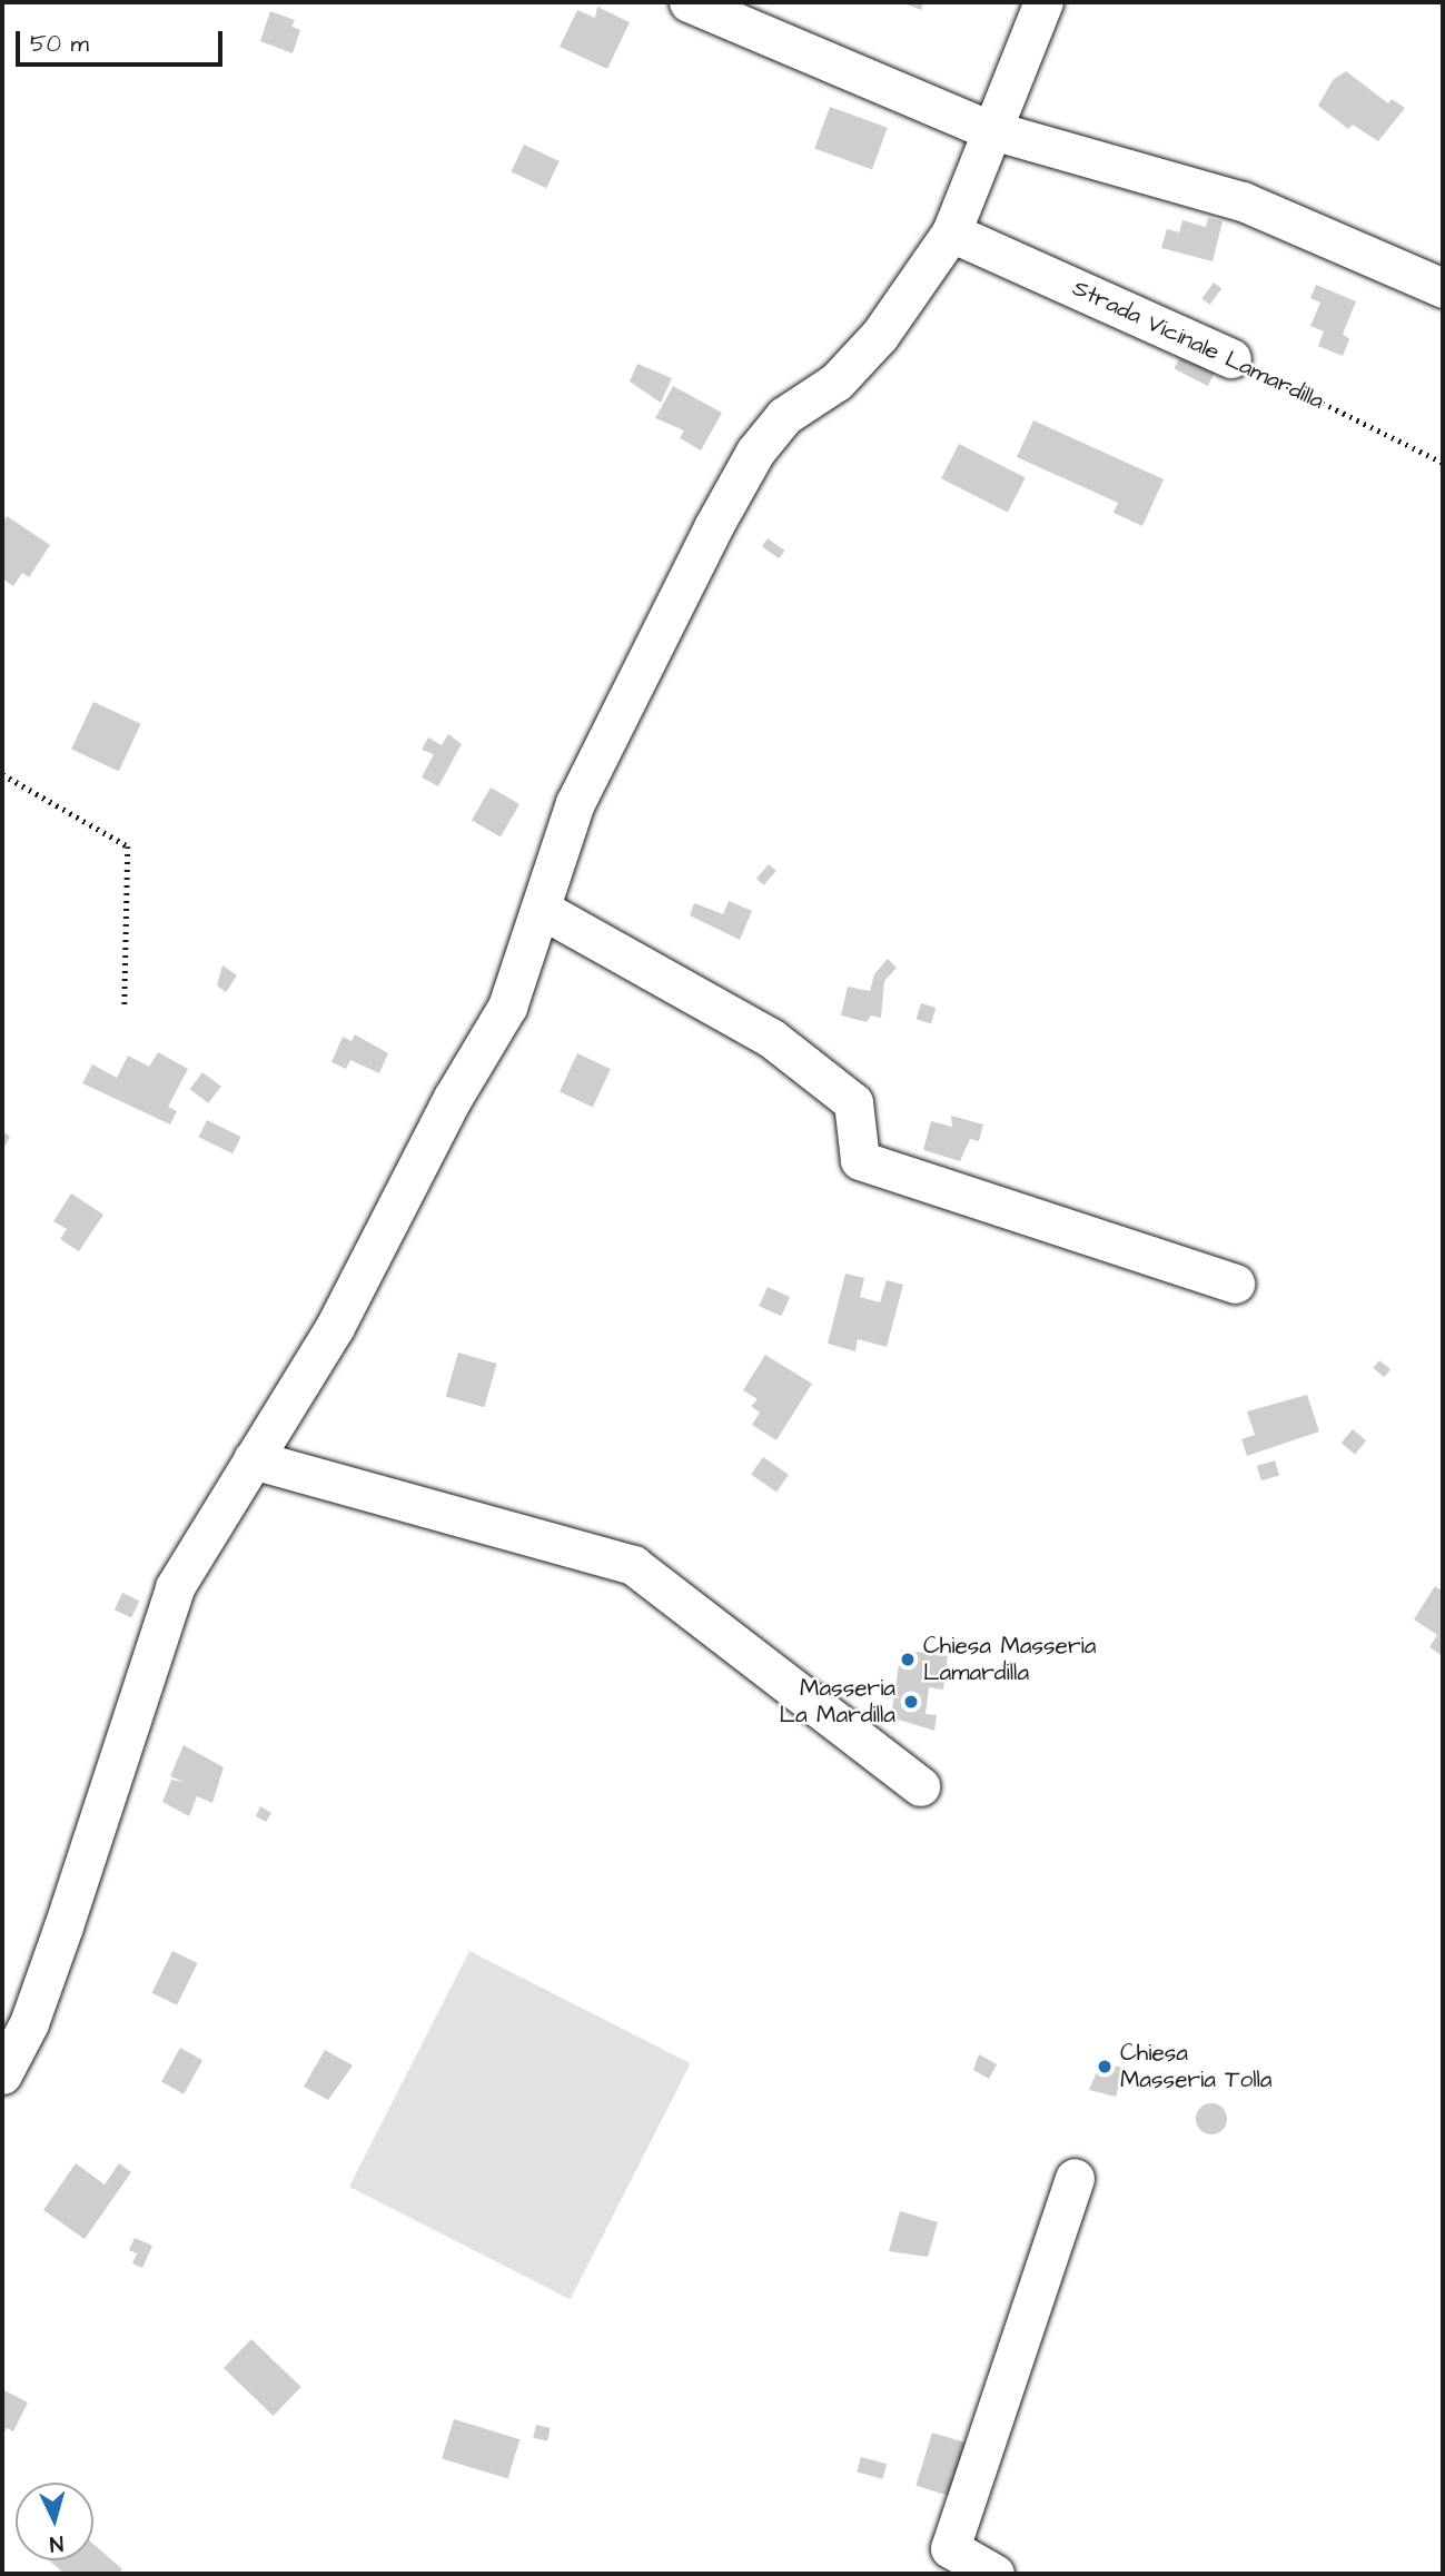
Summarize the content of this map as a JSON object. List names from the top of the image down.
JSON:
{
  "streets": {
    "street": ["Strada Vicinale Lamardilla"]
  },
  "places": ["Chiesa Masseria Lamardilla", "Masseria La Mardilla", "Chiesa Masseria Tolla"],
  "scale_bar": "50 m",
  "north": "bottom"
}
